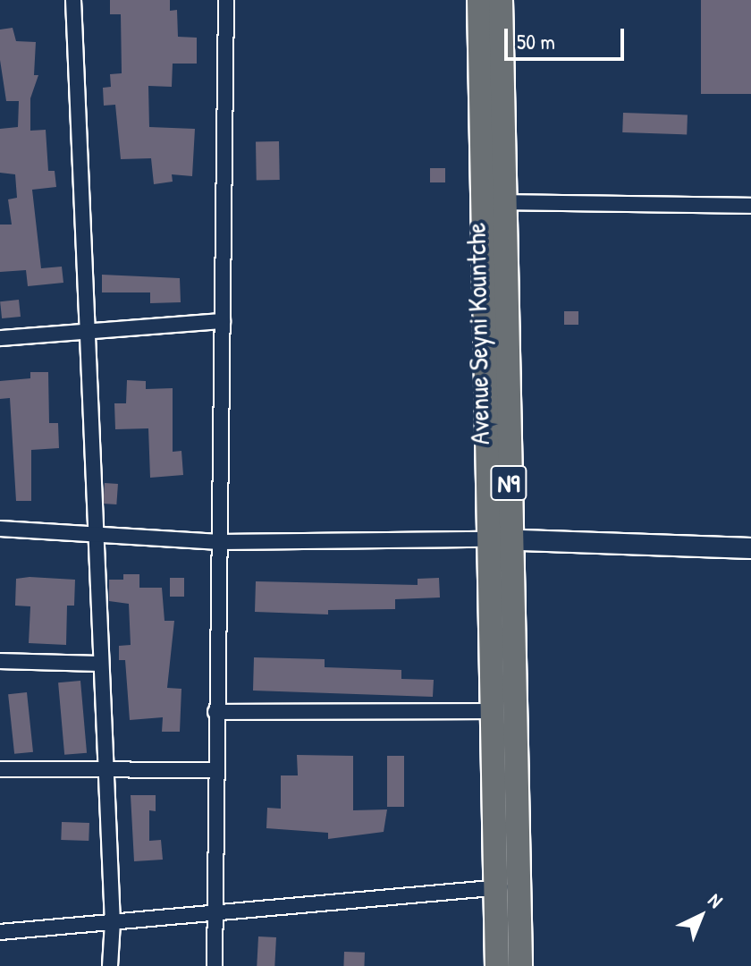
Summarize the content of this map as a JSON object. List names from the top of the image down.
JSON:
{
  "streets": {
    "highway": ["Avenue Seyni Kountche", "N9"]
  },
  "scale_bar": "50 m",
  "north": "top right"
}
